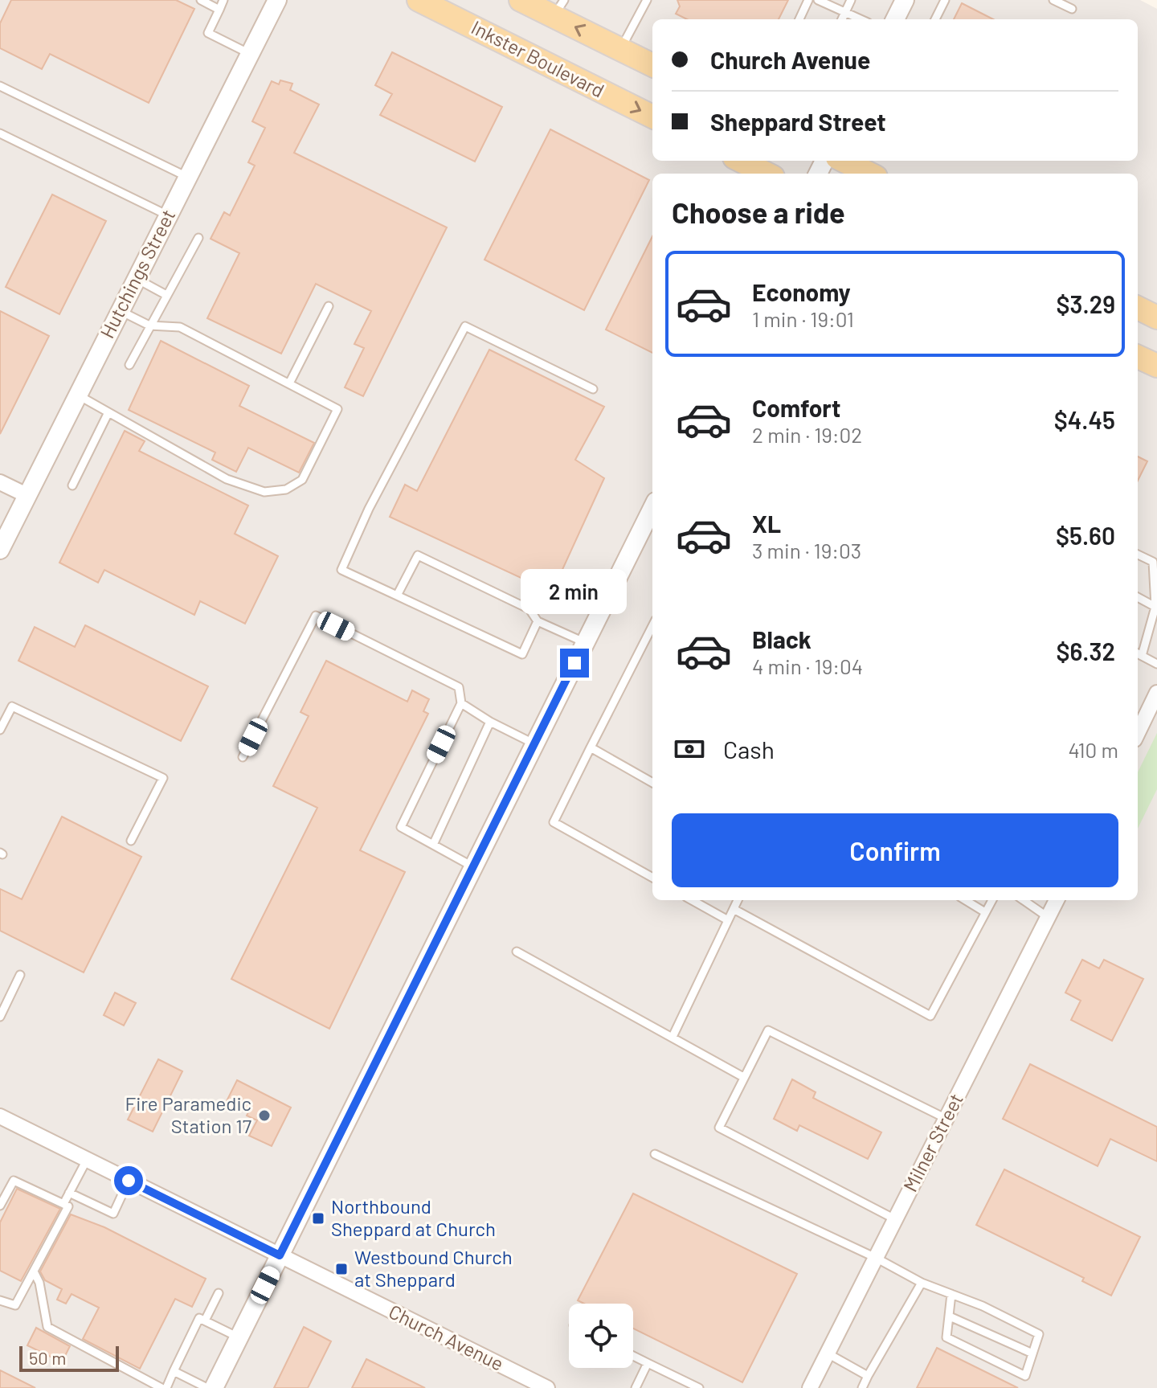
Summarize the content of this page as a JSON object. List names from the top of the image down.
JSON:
{
  "streets": {
    "main road": ["Inkster Boulevard"],
    "street": ["Hutchings Street", "Milner Street", "Church Avenue"]
  },
  "places": {
    "other": ["Fire Paramedic Station 17"],
    "transit": ["Northbound Sheppard at Church", "Westbound Church at Sheppard"]
  },
  "scale_bar": "50 m",
  "page": {
    "banner": ["Church Avenue", "Sheppard Street"],
    "heading": "Choose a ride",
    "list": [
      {
        "name": "Economy",
        "note": "1 min · 19:01",
        "value": "$3.29"
      },
      {
        "name": "Comfort",
        "note": "2 min · 19:02",
        "value": "$4.45"
      },
      {
        "name": "XL",
        "note": "3 min · 19:03",
        "value": "$5.60"
      },
      {
        "name": "Black",
        "note": "4 min · 19:04",
        "value": "$6.32"
      }
    ],
    "bubble": "2 min",
    "pay": ["Cash", "410 m"],
    "buttons": "Confirm",
    "scale": "50 m"
  }
}
